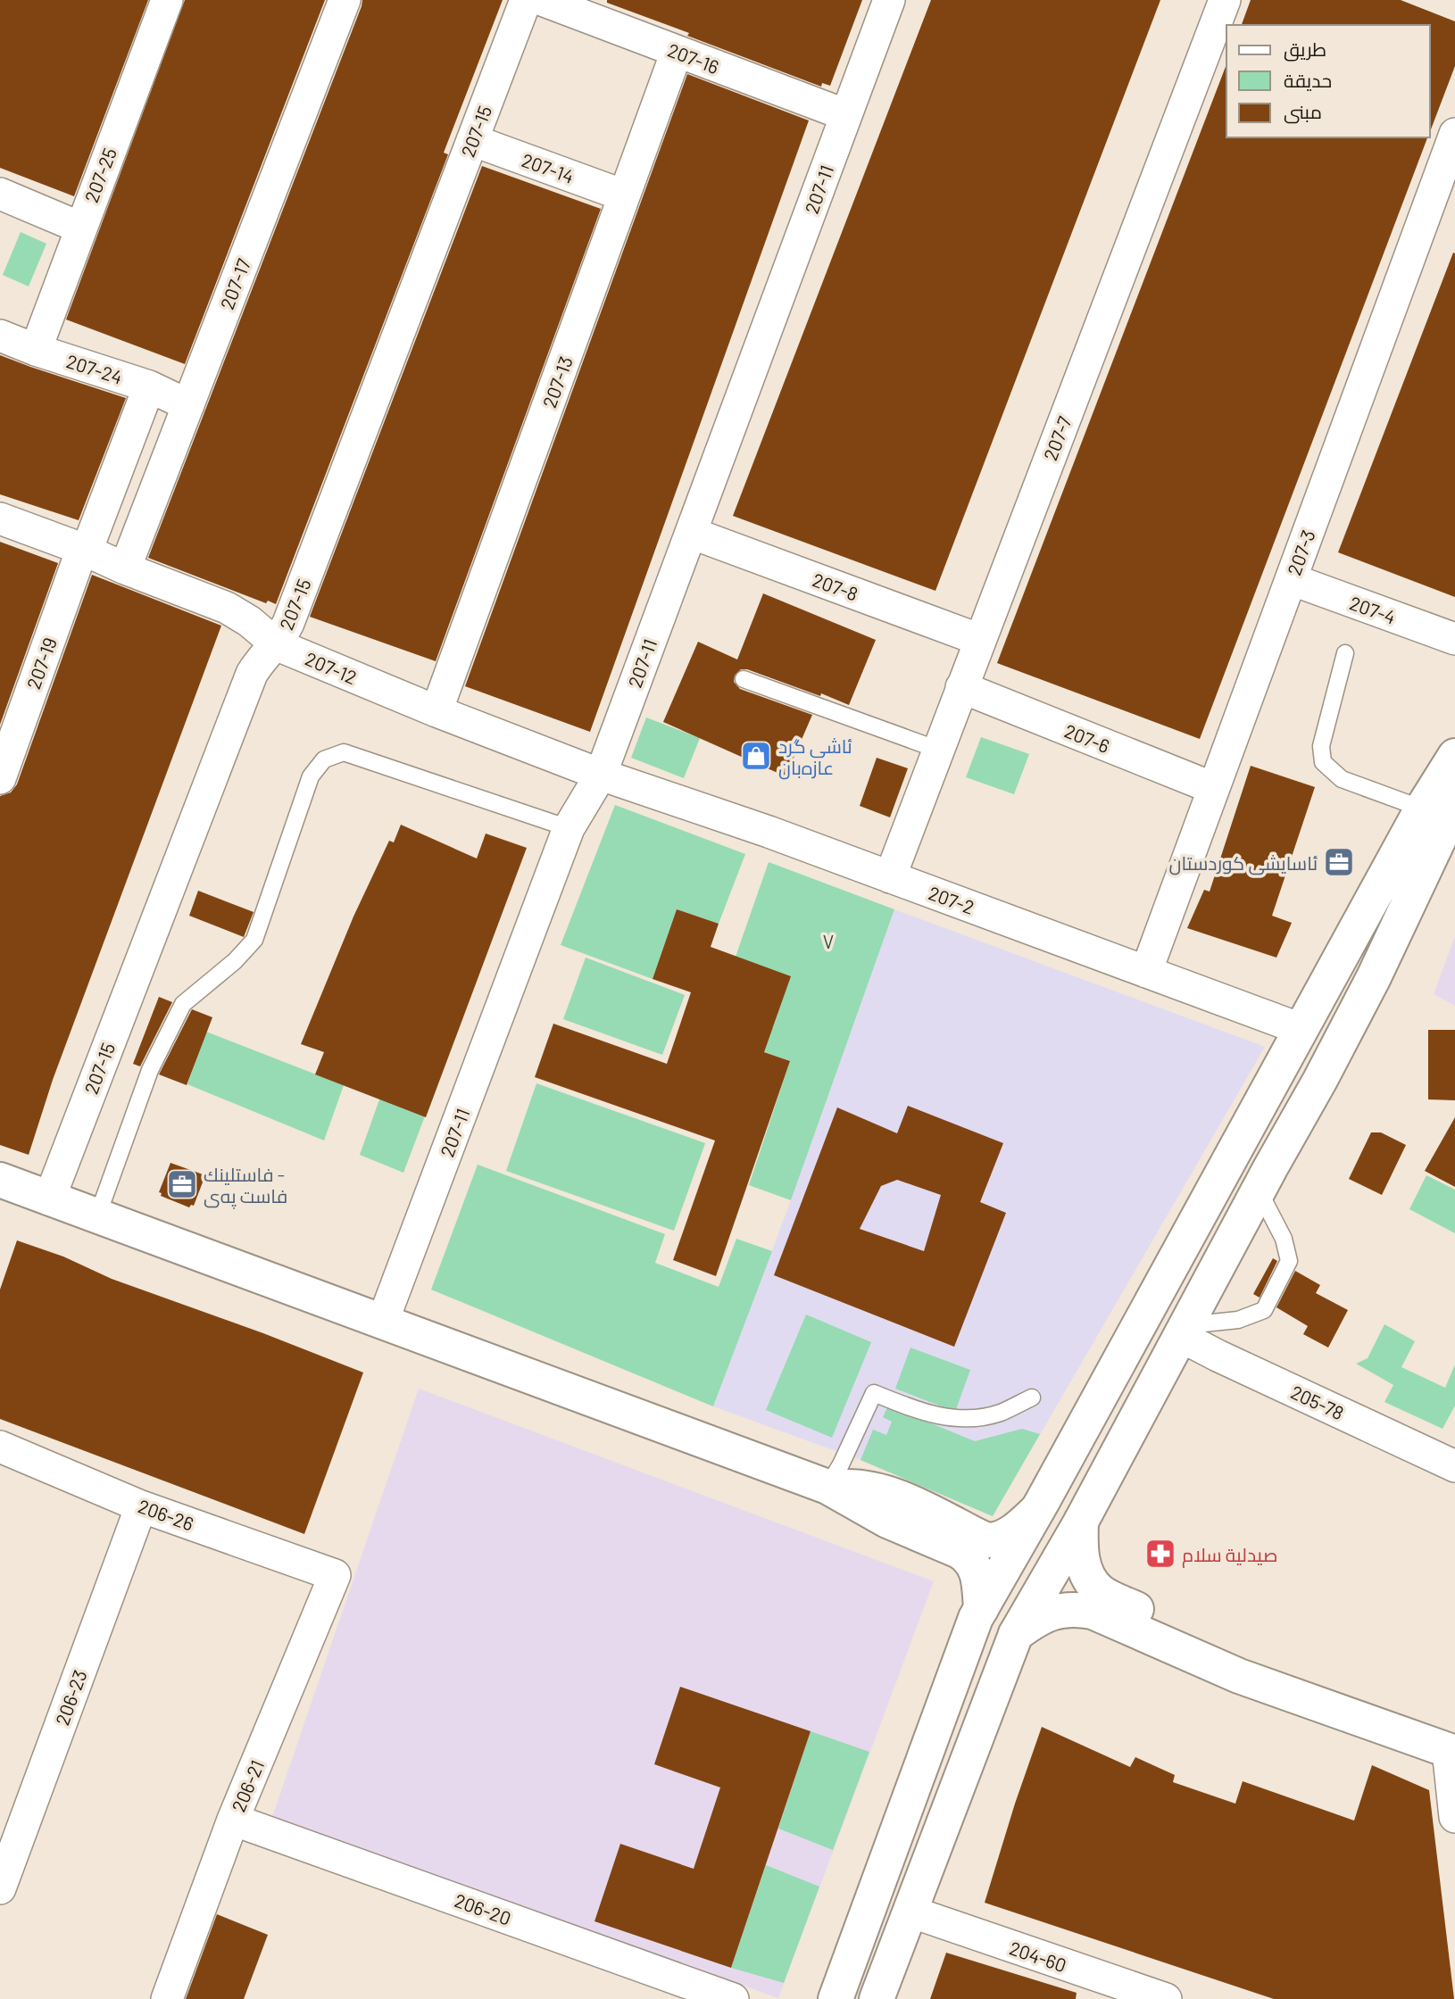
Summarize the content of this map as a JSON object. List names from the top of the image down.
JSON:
{
  "streets": {
    "street": [
      "207-16",
      "207-15",
      "207-14",
      "207-25",
      "207-11",
      "207-17",
      "207-24",
      "207-13",
      "207-7",
      "207-3",
      "207-8",
      "207-4",
      "207-19",
      "207-12",
      "207-6",
      "207-2",
      "205-78",
      "206-26",
      "206-23",
      "206-21",
      "206-20",
      "204-60"
    ]
  },
  "crossings": [
    ["207-16", "207-11"],
    ["207-16", "207-13"],
    ["207-15", "207-14"],
    ["207-15", "207-12"],
    ["207-14", "207-13"],
    ["207-25", "207-24"],
    ["207-11", "207-8"],
    ["207-11", "207-12"],
    ["207-11", "207-2"],
    ["207-17", "207-24"],
    ["207-17", "207-12"],
    ["207-13", "207-12"],
    ["207-7", "207-8"],
    ["207-7", "207-6"],
    ["207-7", "207-2"],
    ["207-3", "207-4"],
    ["207-3", "207-6"],
    ["207-3", "207-2"],
    ["207-19", "207-12"],
    ["207-12", "207-2"],
    ["206-26", "206-23"],
    ["206-26", "206-21"],
    ["206-21", "206-20"]
  ],
  "parks": ["V"],
  "places": {
    "shop": ["ئاشی گرد عازه‌بان"],
    "office": ["ئاسایشی كوردستان", "فاستلینك - فاست په‌ی"],
    "pharmacy": ["صیدلیة سلام"]
  },
  "legend": ["طريق", "حديقة", "مبنى"]
}
